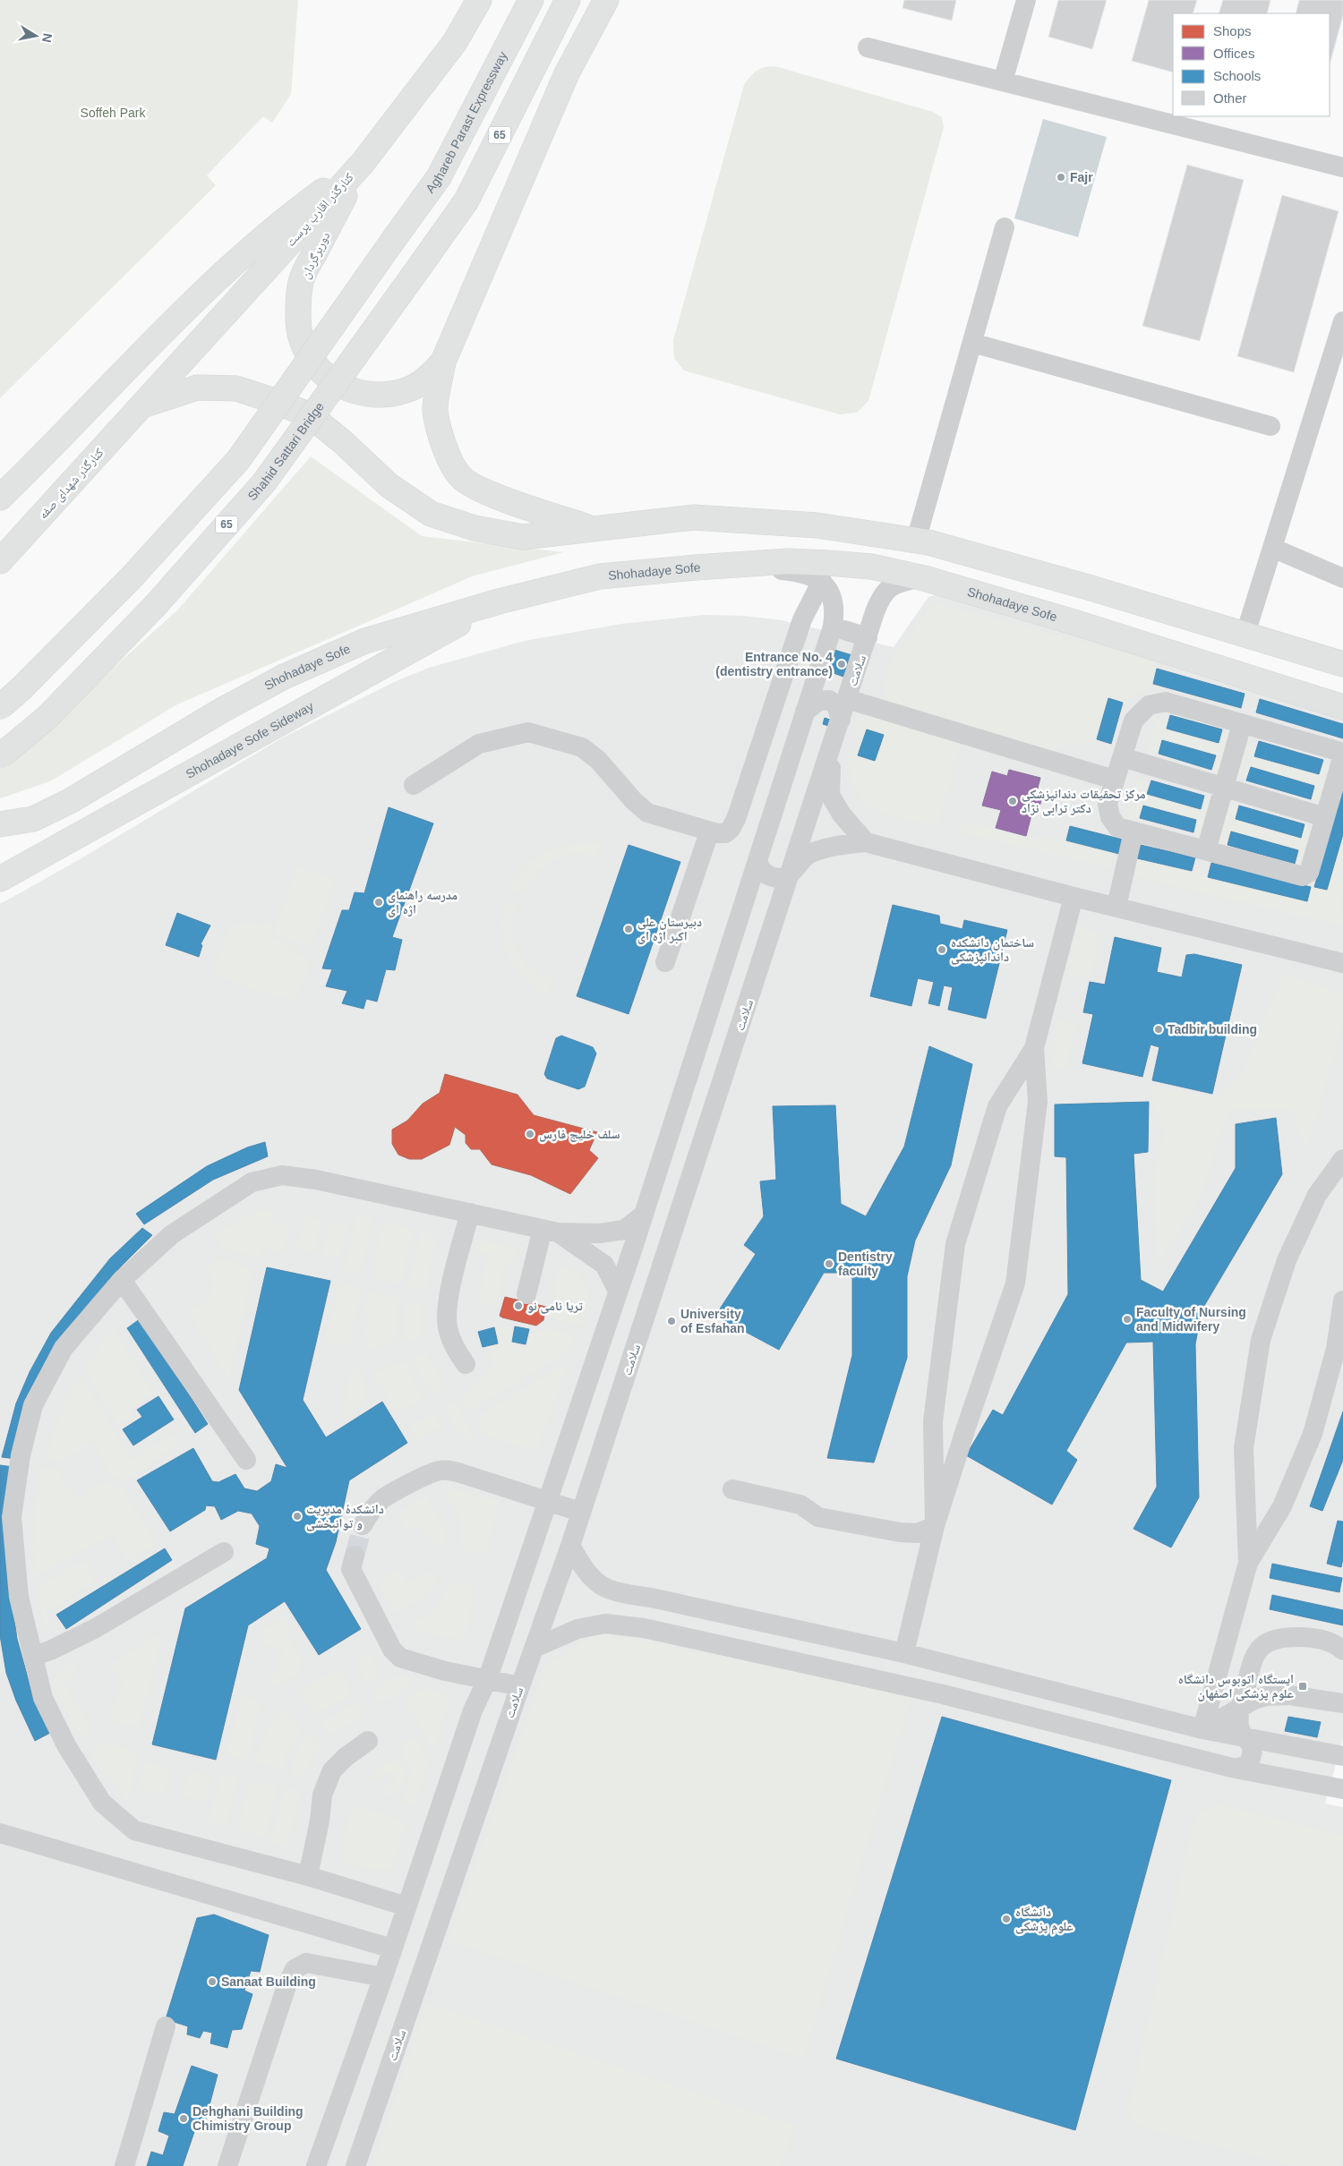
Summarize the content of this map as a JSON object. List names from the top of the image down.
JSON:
{
  "streets": {
    "main road": [
      "Aghareb Parast Expressway",
      "65",
      "کنارگذر اقارب پرست",
      "دوربرگردان",
      "Shahid Sattari Bridge",
      "کنارگذر شهدای صفه",
      "Shohadaye Sofe",
      "Shohadaye Sofe Sideway"
    ],
    "street": ["سلامت"]
  },
  "crossings": [
    ["کنارگذر اقارب پرست", "دوربرگردان"],
    ["کنارگذر اقارب پرست", "کنارگذر شهدای صفه"],
    ["Shohadaye Sofe", "سلامت"],
    ["Shohadaye Sofe", "Shohadaye Sofe Sideway"]
  ],
  "parks": ["Soffeh Park"],
  "places": {
    "other": [
      "Fajr",
      "Entrance No. 4 (dentistry entrance)",
      "مرکز تحقیقات دندانپزشکی دکتر ترابی نژاد",
      "مدرسه راهنمای اژه ای",
      "دبیرستان علی اکبر اژه ای",
      "ساختمان دانشکده داندانپزشکی",
      "Tadbir building",
      "سلف خلیج فارس",
      "Dentistry faculty",
      "تریا نامی نو",
      "Faculty of Nursing and Midwifery",
      "University of Esfahan",
      "دانشکدهٔ مدیریت و توانبخشی",
      "دانشگاه علوم پزشکی",
      "Sanaat Building",
      "Dehghani Building Chimistry Group"
    ],
    "transit": ["ایستگاه اتوبوس دانشگاه علوم پزشکی اصفهان"]
  },
  "legend": [
    "Shops",
    "Offices",
    "Schools",
    "Other"
  ],
  "north": "right"
}
